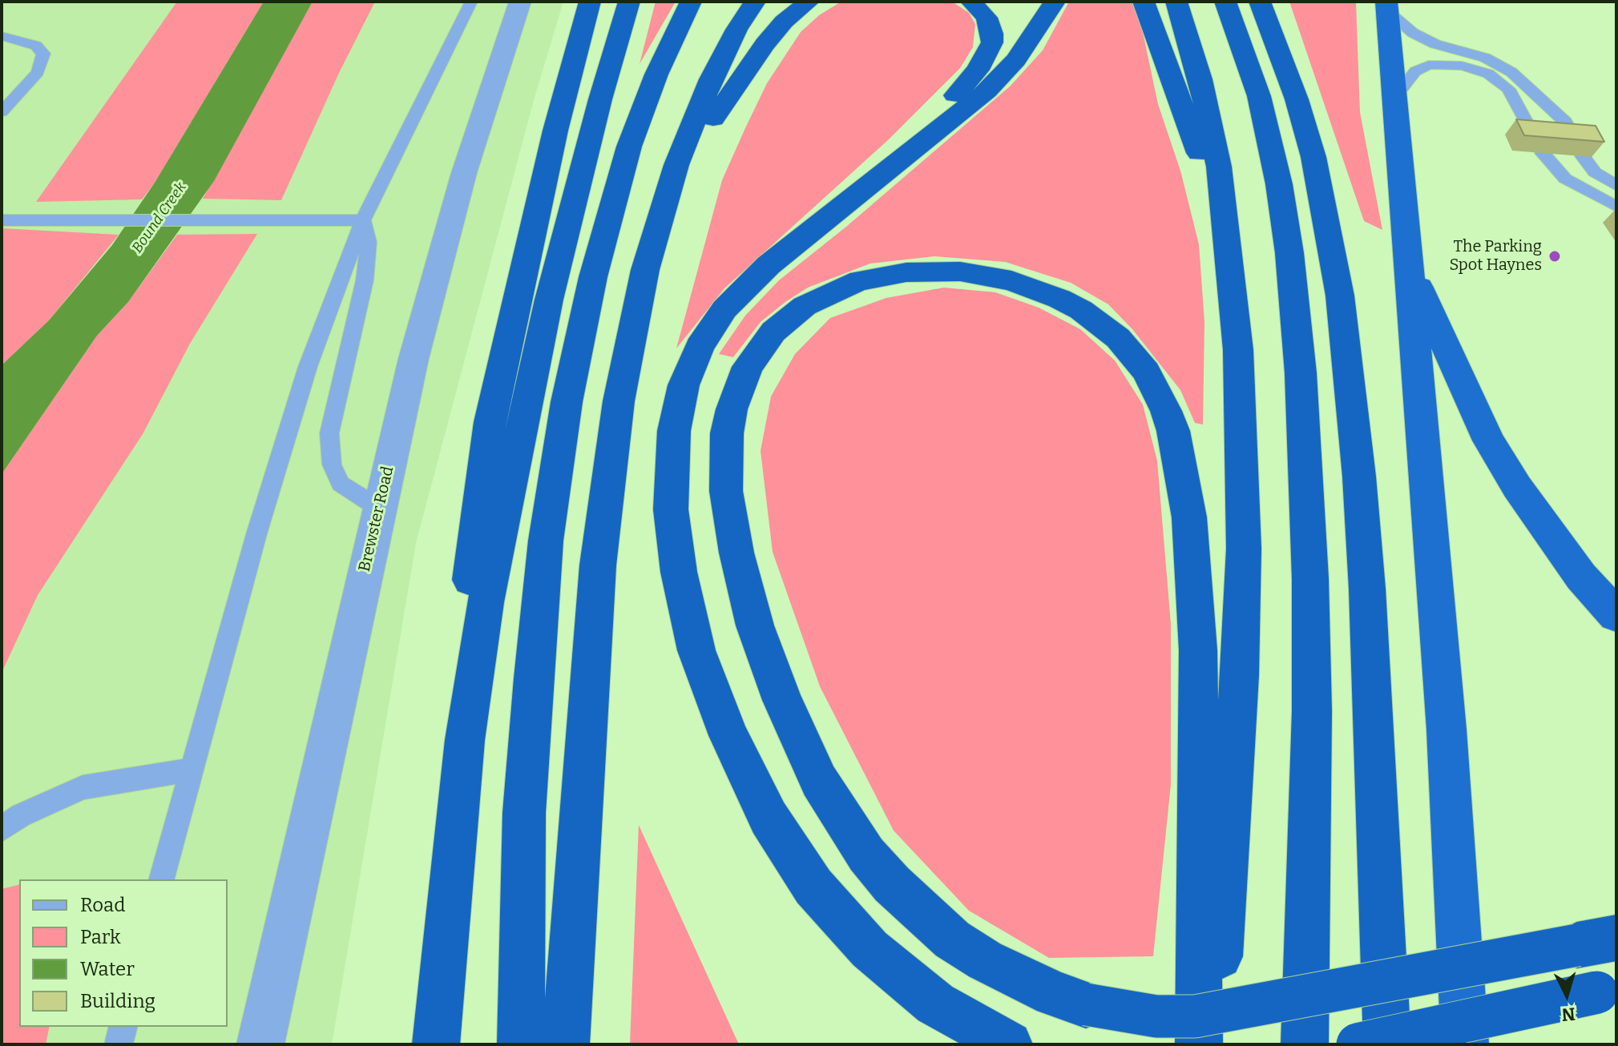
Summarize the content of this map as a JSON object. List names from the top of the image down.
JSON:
{
  "streets": {
    "street": ["Brewster Road"]
  },
  "water": ["Bound Creek"],
  "places": ["The Parking Spot Haynes"],
  "legend": [
    "Road",
    "Park",
    "Water",
    "Building"
  ],
  "north": "bottom"
}
